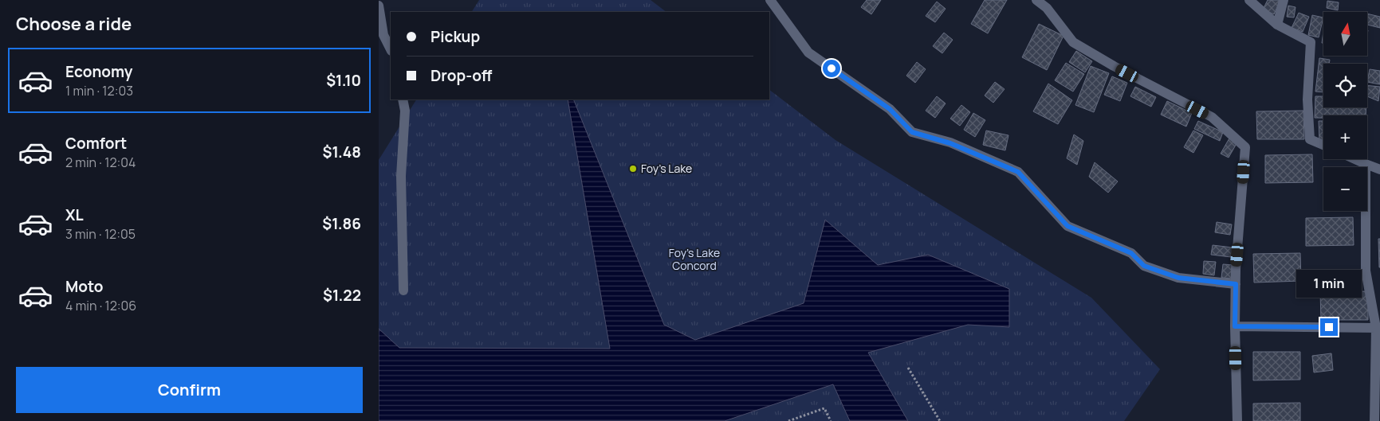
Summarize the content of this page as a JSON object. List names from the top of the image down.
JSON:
{
  "parks": ["Foy’s Lake Concord"],
  "places": ["Foy's Lake"],
  "north": "top",
  "page": {
    "heading": "Choose a ride",
    "map_buttons": ["+", "−"],
    "banner": ["Pickup", "Drop-off"],
    "list": [
      {
        "name": "Economy",
        "note": "1 min · 12:03",
        "value": "$1.10"
      },
      {
        "name": "Comfort",
        "note": "2 min · 12:04",
        "value": "$1.48"
      },
      {
        "name": "XL",
        "note": "3 min · 12:05",
        "value": "$1.86"
      },
      {
        "name": "Moto",
        "note": "4 min · 12:06",
        "value": "$1.22"
      }
    ],
    "bubble": "1 min",
    "buttons": "Confirm"
  }
}
